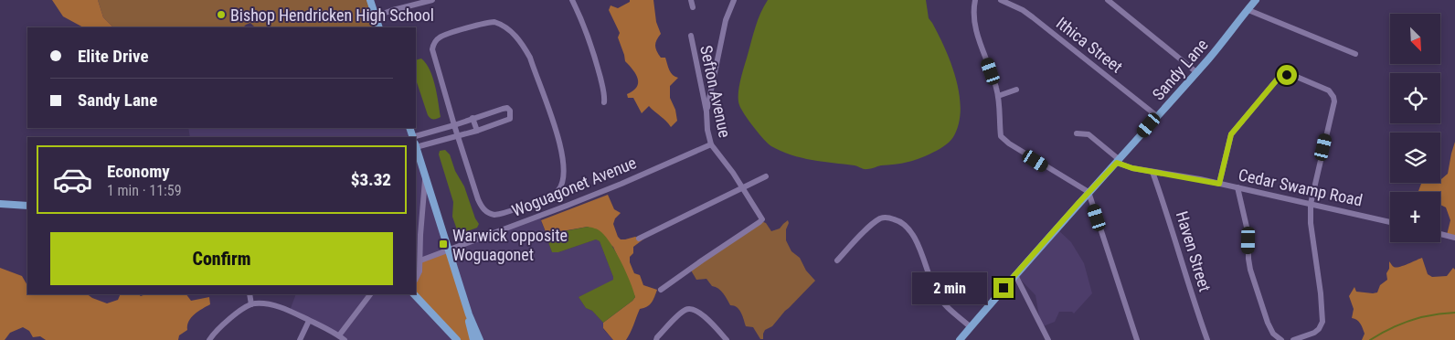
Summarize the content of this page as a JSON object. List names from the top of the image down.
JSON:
{
  "streets": {
    "main road": ["Sandy Lane"],
    "street": [
      "Ithica Street",
      "Sefton Avenue",
      "Woguagonet Avenue",
      "Cedar Swamp Road",
      "Haven Street"
    ]
  },
  "crossings": [
    ["Ithica Street", "Sandy Lane"],
    ["Sandy Lane", "Cedar Swamp Road"],
    ["Sefton Avenue", "Woguagonet Avenue"],
    ["Cedar Swamp Road", "Haven Street"]
  ],
  "places": {
    "other": ["Bishop Hendricken High School"],
    "transit": ["Warwick opposite Woguagonet"]
  },
  "north": "bottom right",
  "page": {
    "map_buttons": "+",
    "banner": ["Elite Drive", "Sandy Lane"],
    "list": [
      {
        "name": "Economy",
        "note": "1 min · 11:59",
        "value": "$3.32"
      }
    ],
    "buttons": "Confirm",
    "bubble": "2 min"
  }
}
